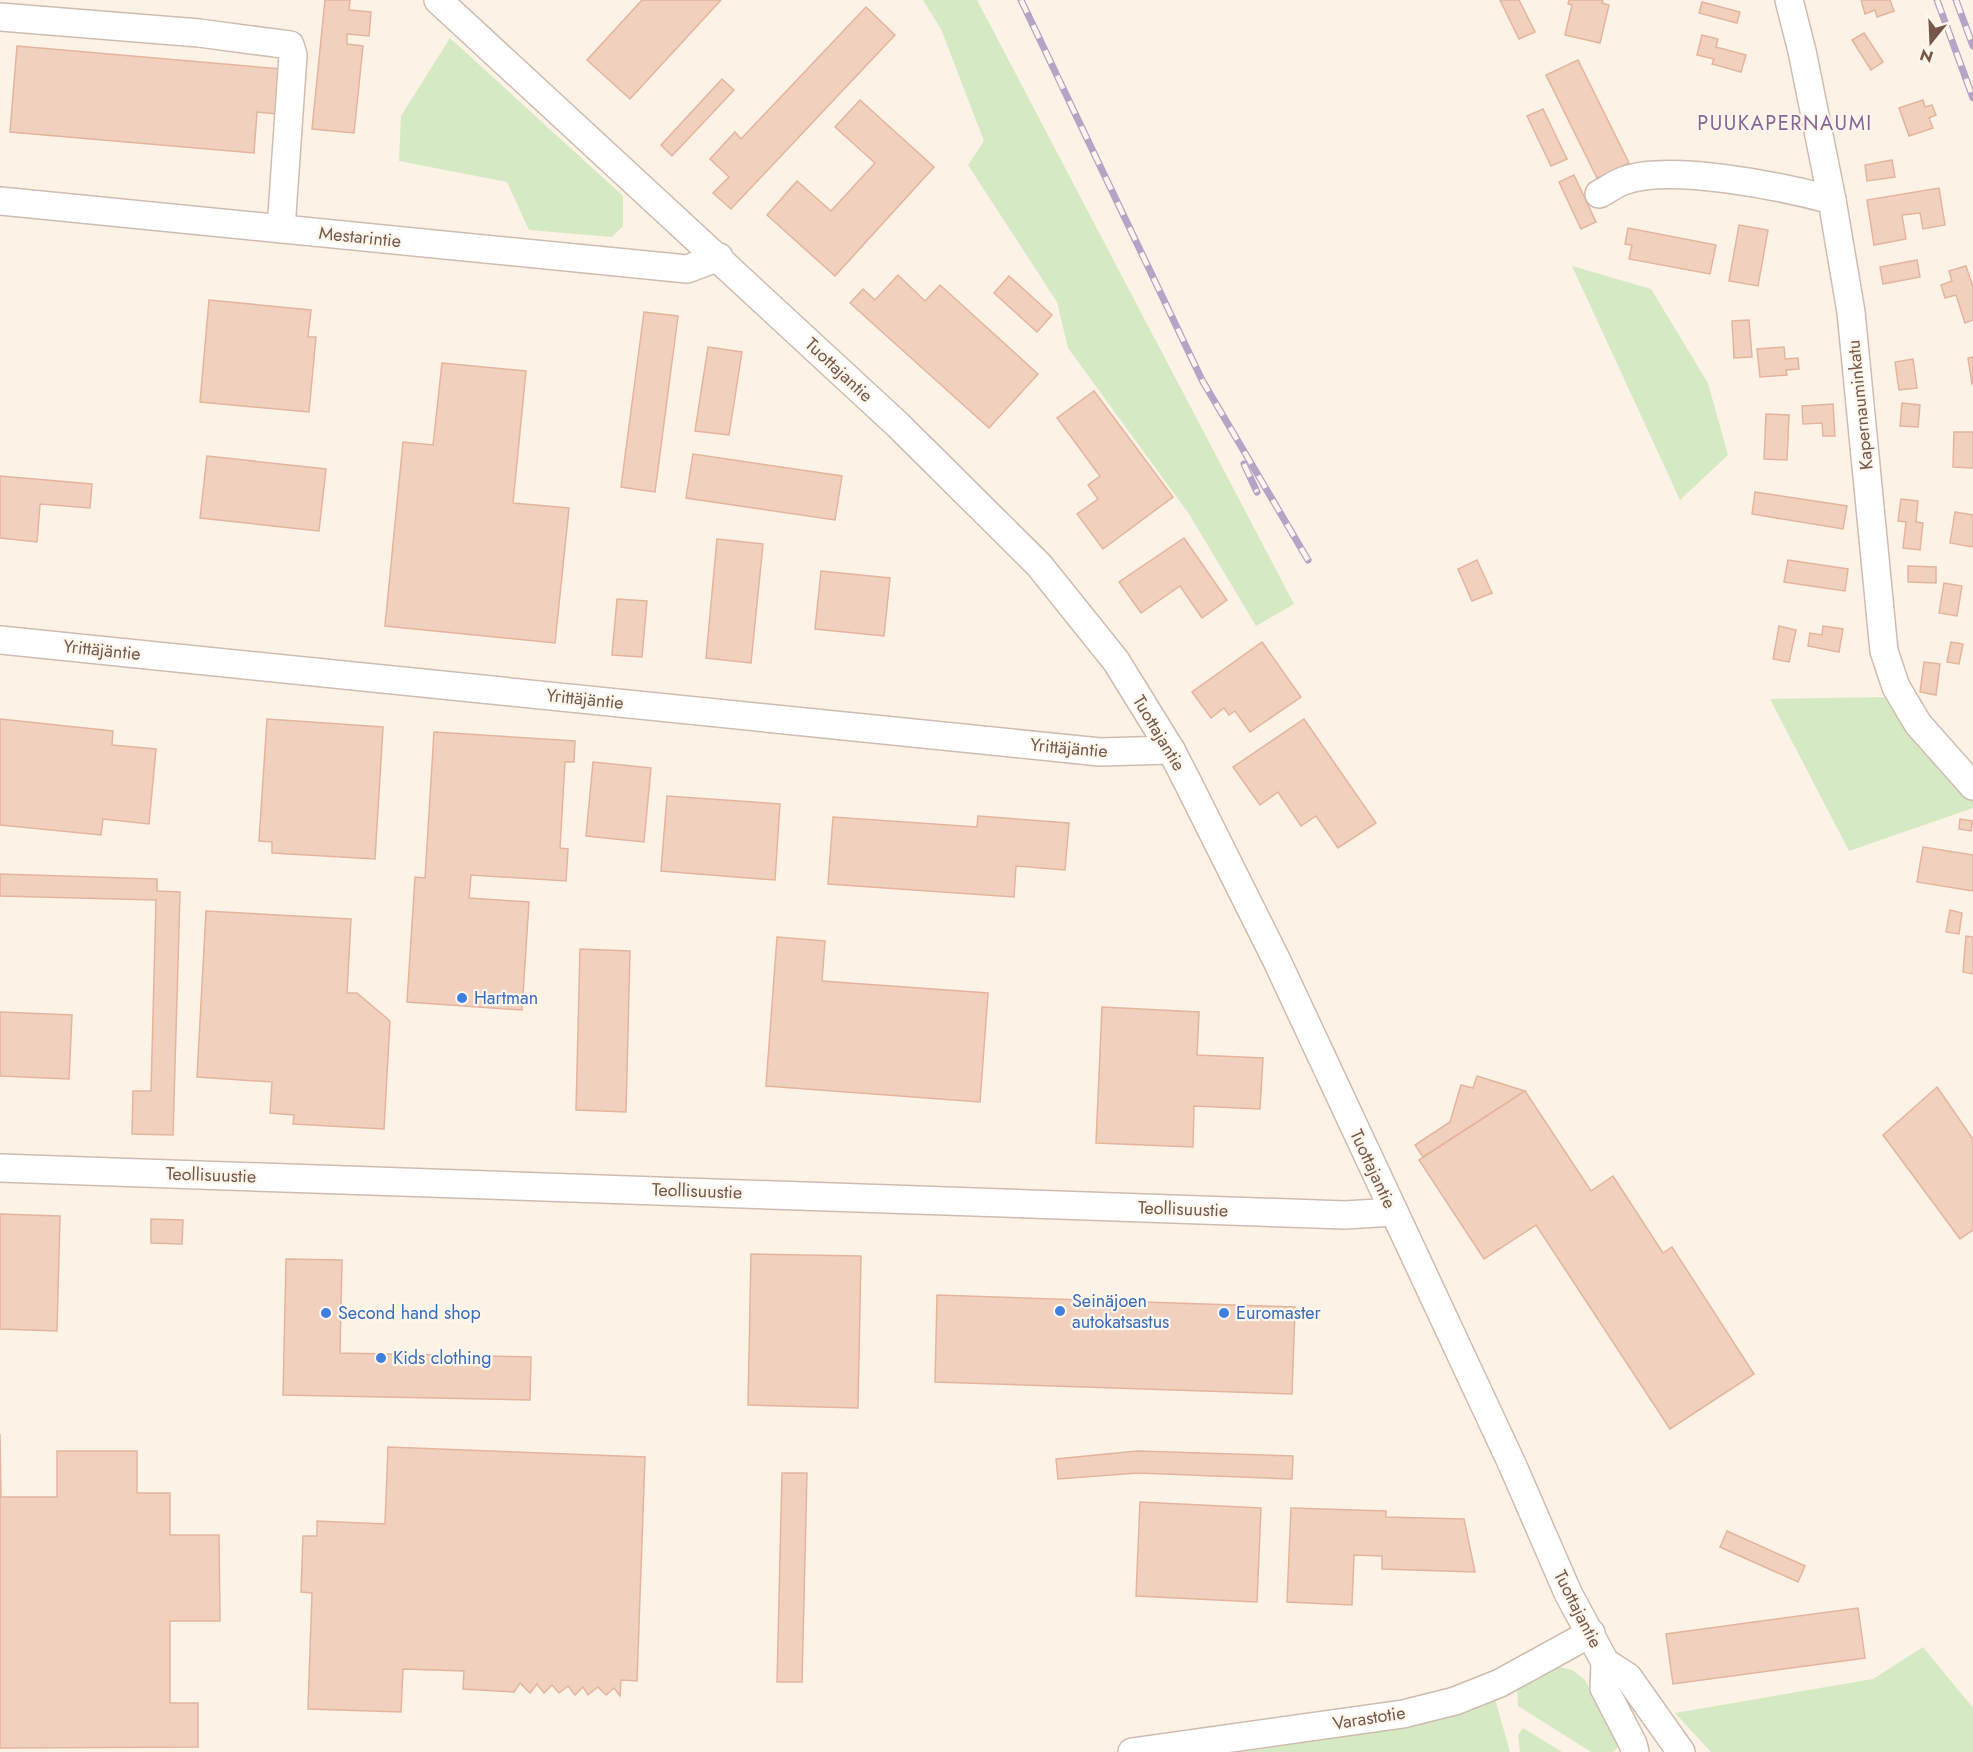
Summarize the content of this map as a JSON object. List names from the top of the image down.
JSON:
{
  "streets": {
    "street": [
      "Mestarintie",
      "Tuottajantie",
      "Kapernauminkatu",
      "Yrittäjäntie",
      "Teollisuustie",
      "Varastotie"
    ]
  },
  "crossings": [
    ["Mestarintie", "Tuottajantie"],
    ["Tuottajantie", "Yrittäjäntie"],
    ["Tuottajantie", "Teollisuustie"],
    ["Tuottajantie", "Varastotie"]
  ],
  "districts": ["PUUKAPERNAUMI"],
  "places": [
    "Hartman",
    "Seinäjoen autokatsastus",
    "Second hand shop",
    "Euromaster",
    "Kids clothing"
  ],
  "north": "bottom"
}
